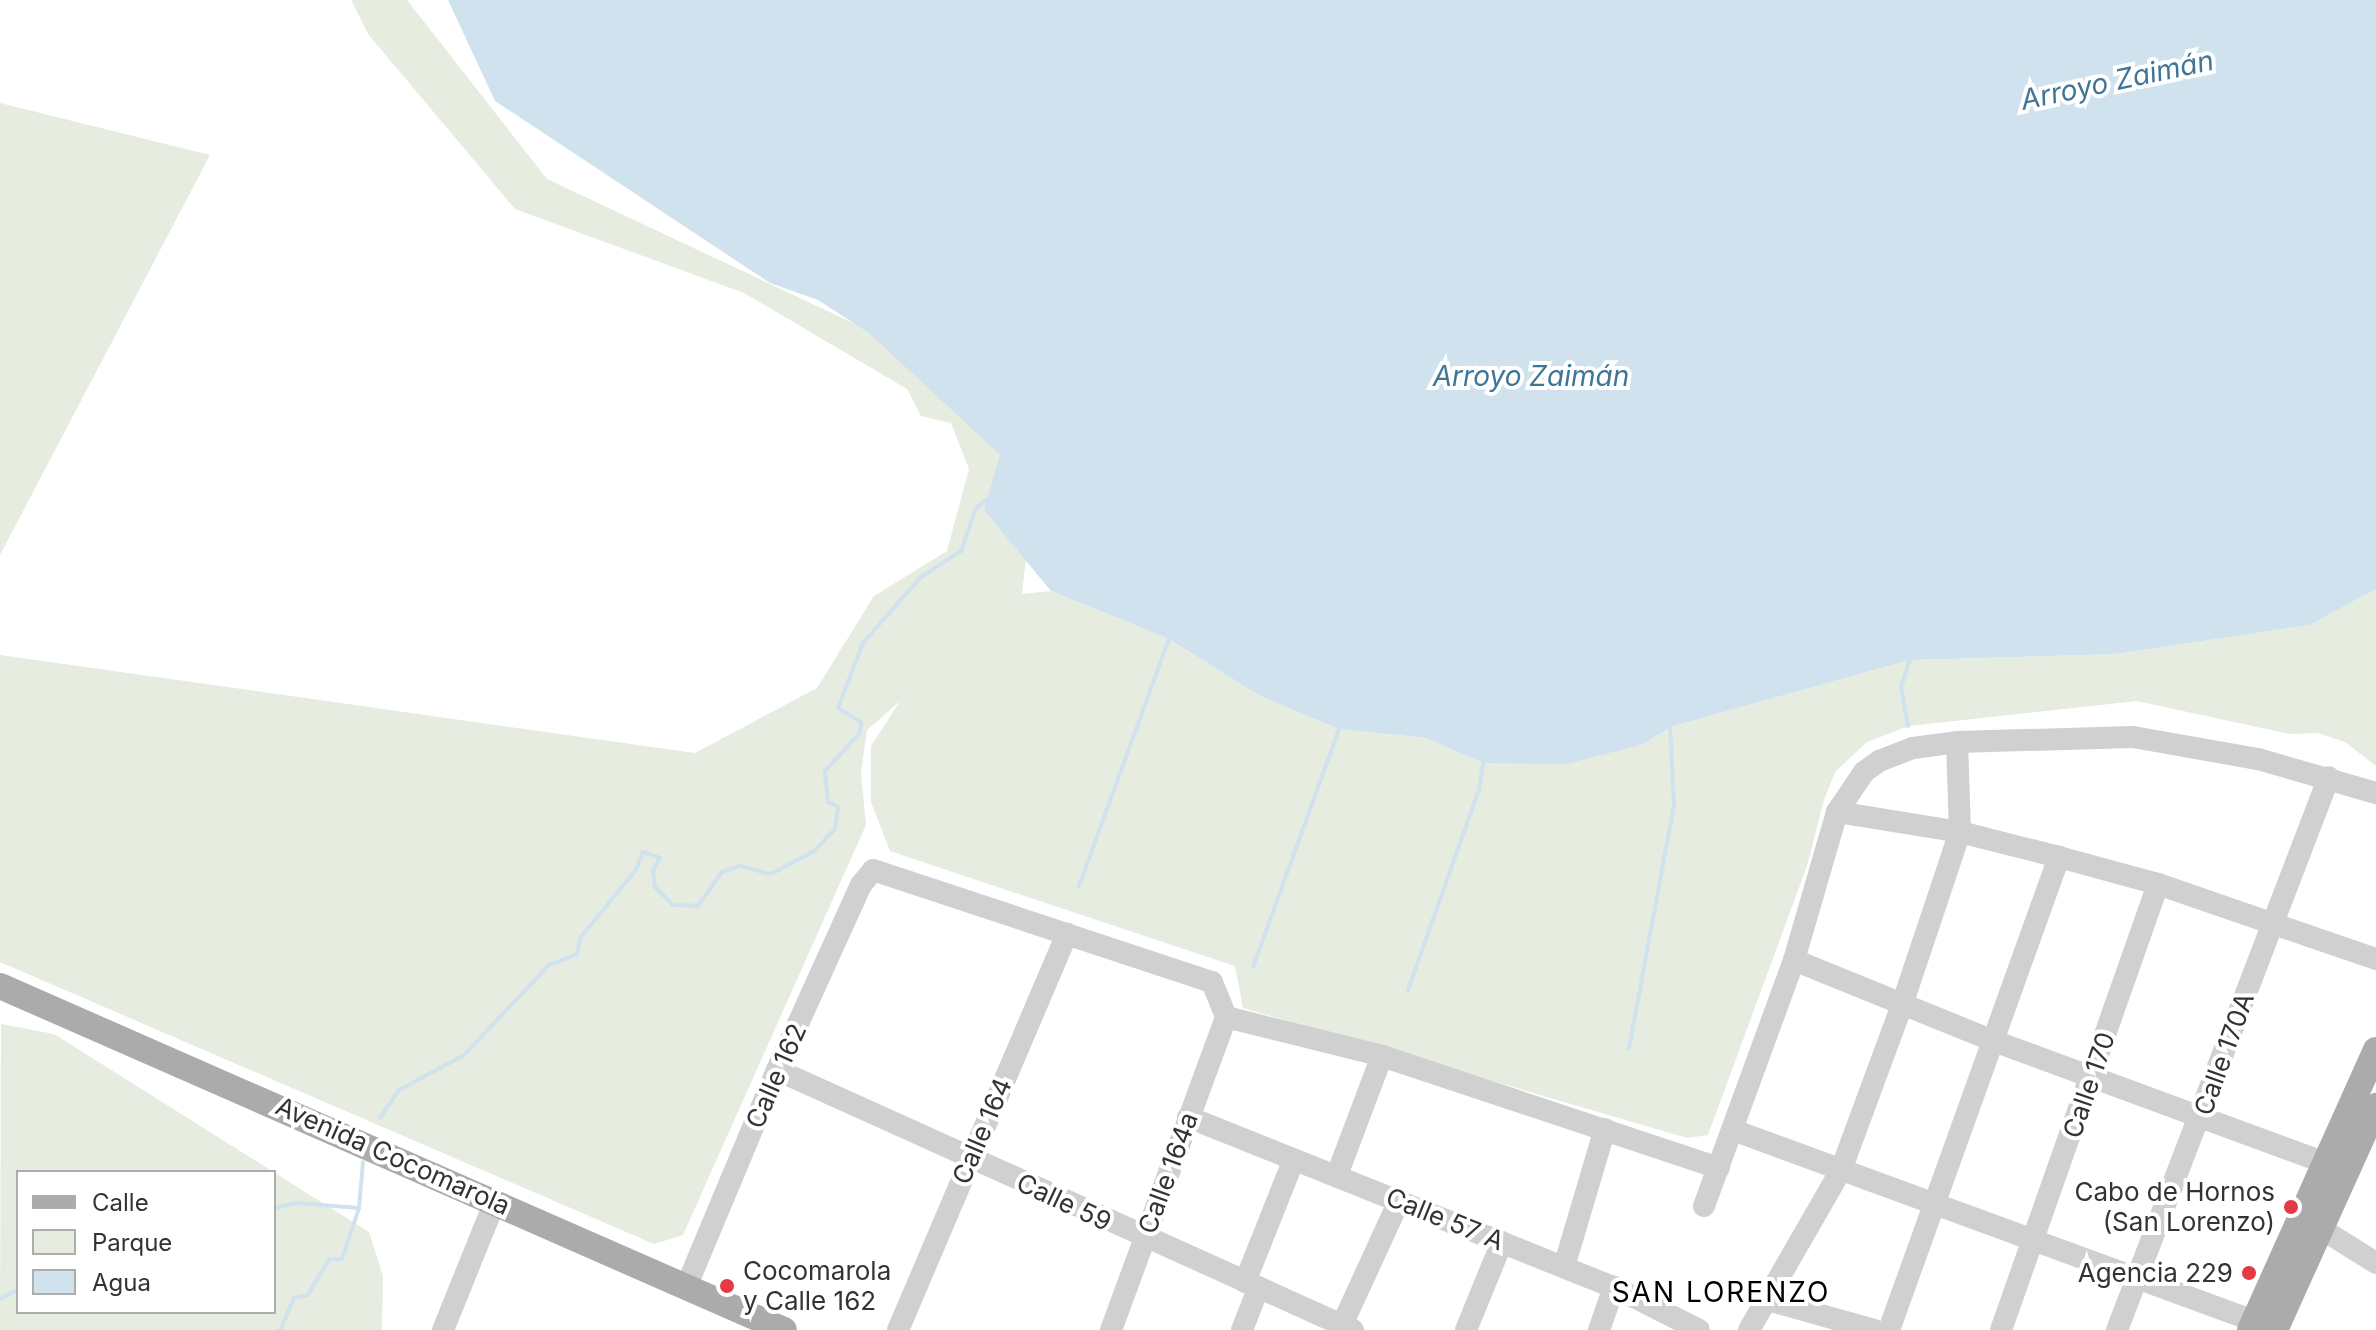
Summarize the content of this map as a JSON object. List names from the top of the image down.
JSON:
{
  "streets": {
    "main road": ["Avenida Cocomarola"],
    "street": [
      "Calle 170A",
      "Calle 162",
      "Calle 170",
      "Calle 164",
      "Calle 164a",
      "Calle 59",
      "Calle 57 A"
    ]
  },
  "crossings": [
    ["Calle 162", "Calle 164"],
    ["Calle 162", "Avenida Cocomarola"],
    ["Calle 162", "Calle 59"],
    ["Calle 164", "Calle 59"],
    ["Calle 164a", "Calle 59"],
    ["Calle 164a", "Calle 57 A"]
  ],
  "districts": ["SAN LORENZO"],
  "water": ["Arroyo Zaimán"],
  "places": ["Cabo de Hornos (San Lorenzo)", "Agencia 229", "Cocomarola y Calle 162"],
  "legend": ["Calle", "Parque", "Agua"]
}
